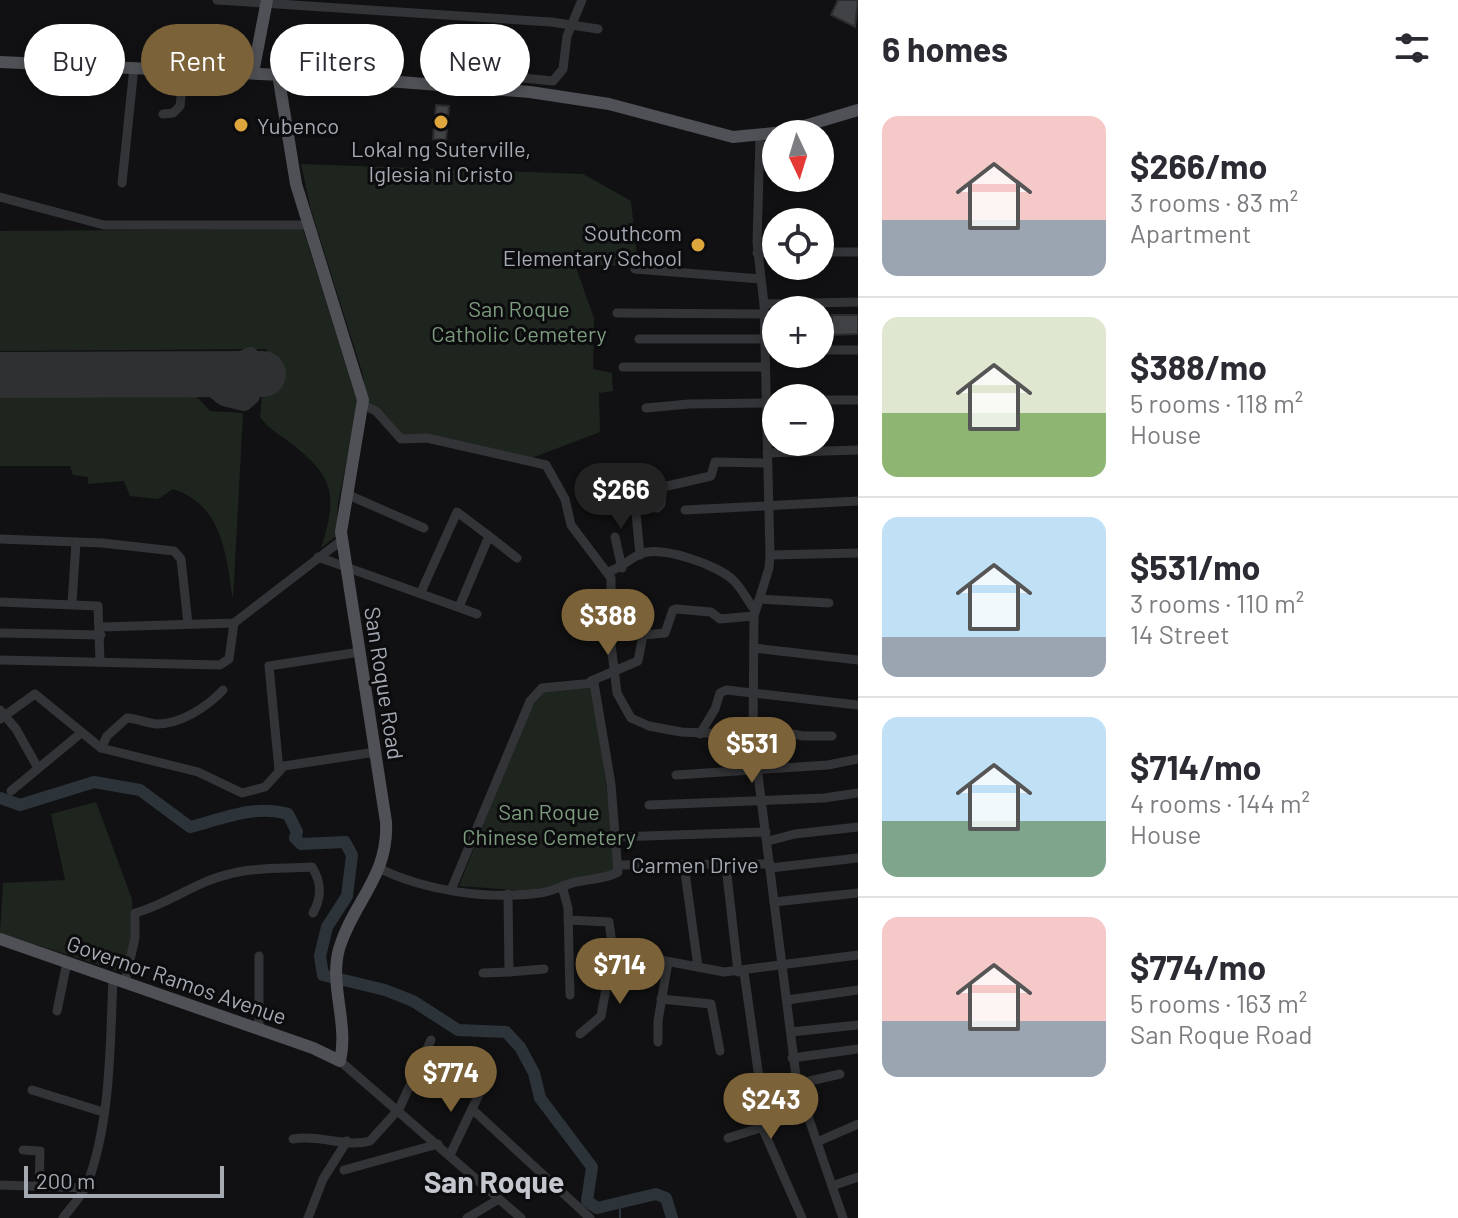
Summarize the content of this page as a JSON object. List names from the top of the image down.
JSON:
{
  "streets": {
    "main road": ["San Roque Road", "Governor Ramos Avenue"],
    "street": ["Carmen Drive"]
  },
  "crossings": [
    ["San Roque Road", "Governor Ramos Avenue"]
  ],
  "districts": ["San Roque"],
  "parks": ["San Roque Catholic Cemetery", "San Roque Chinese Cemetery"],
  "places": ["Lokal ng Suterville, Iglesia ni Cristo", "Yubenco", "Southcom Elementary School"],
  "scale_bar": "200 m",
  "north": "bottom",
  "page": {
    "heading": "6 homes",
    "chip": [
      "Buy",
      "Rent",
      "Filters",
      "New"
    ],
    "list": [
      {
        "name": "$266/mo",
        "note": "3 rooms · 83 m² · Apartment"
      },
      {
        "name": "$388/mo",
        "note": "5 rooms · 118 m² · House"
      },
      {
        "name": "$531/mo",
        "note": "3 rooms · 110 m² · 14 Street"
      },
      {
        "name": "$714/mo",
        "note": "4 rooms · 144 m² · House"
      },
      {
        "name": "$774/mo",
        "note": "5 rooms · 163 m² · San Roque Road"
      }
    ],
    "map_buttons": ["+", "−"],
    "price": [
      "$266",
      "$388",
      "$531",
      "$714",
      "$774",
      "$243"
    ],
    "scale": "200 m"
  }
}
